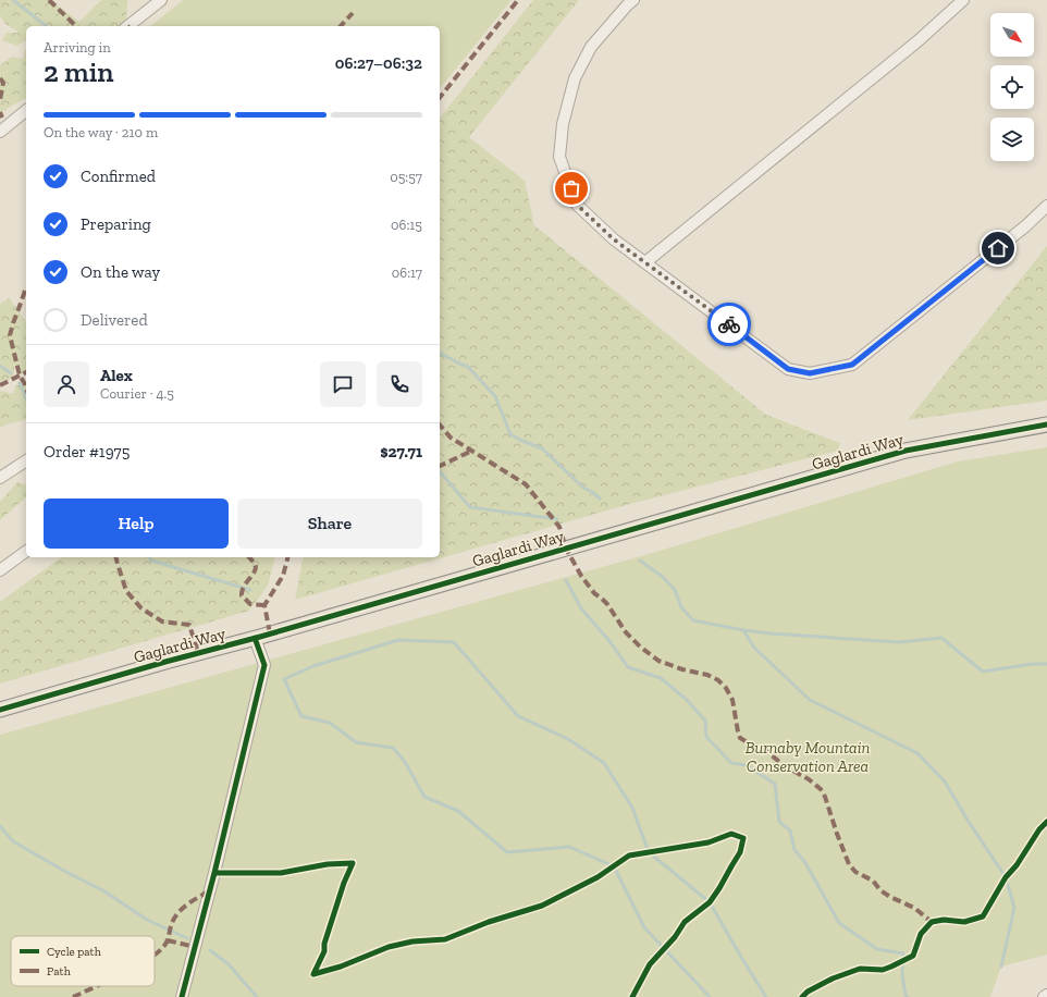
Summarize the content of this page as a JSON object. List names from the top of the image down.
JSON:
{
  "streets": {
    "main road": ["Gaglardi Way"]
  },
  "parks": ["Burnaby Mountain Conservation Area"],
  "legend": ["Cycle path", "Path"],
  "north": "bottom right",
  "page": {
    "heading": ["2 min", "Arriving in", "06:27–06:32"],
    "panel": [
      "Alex",
      "Courier · 4.5",
      "Order #1975",
      "$27.71"
    ],
    "bar": "On the way · 210 m",
    "list": [
      ["Confirmed", "05:57"],
      ["Preparing", "06:15"],
      ["On the way", "06:17"],
      "Delivered"
    ],
    "buttons": ["Help", "Share"]
  }
}
